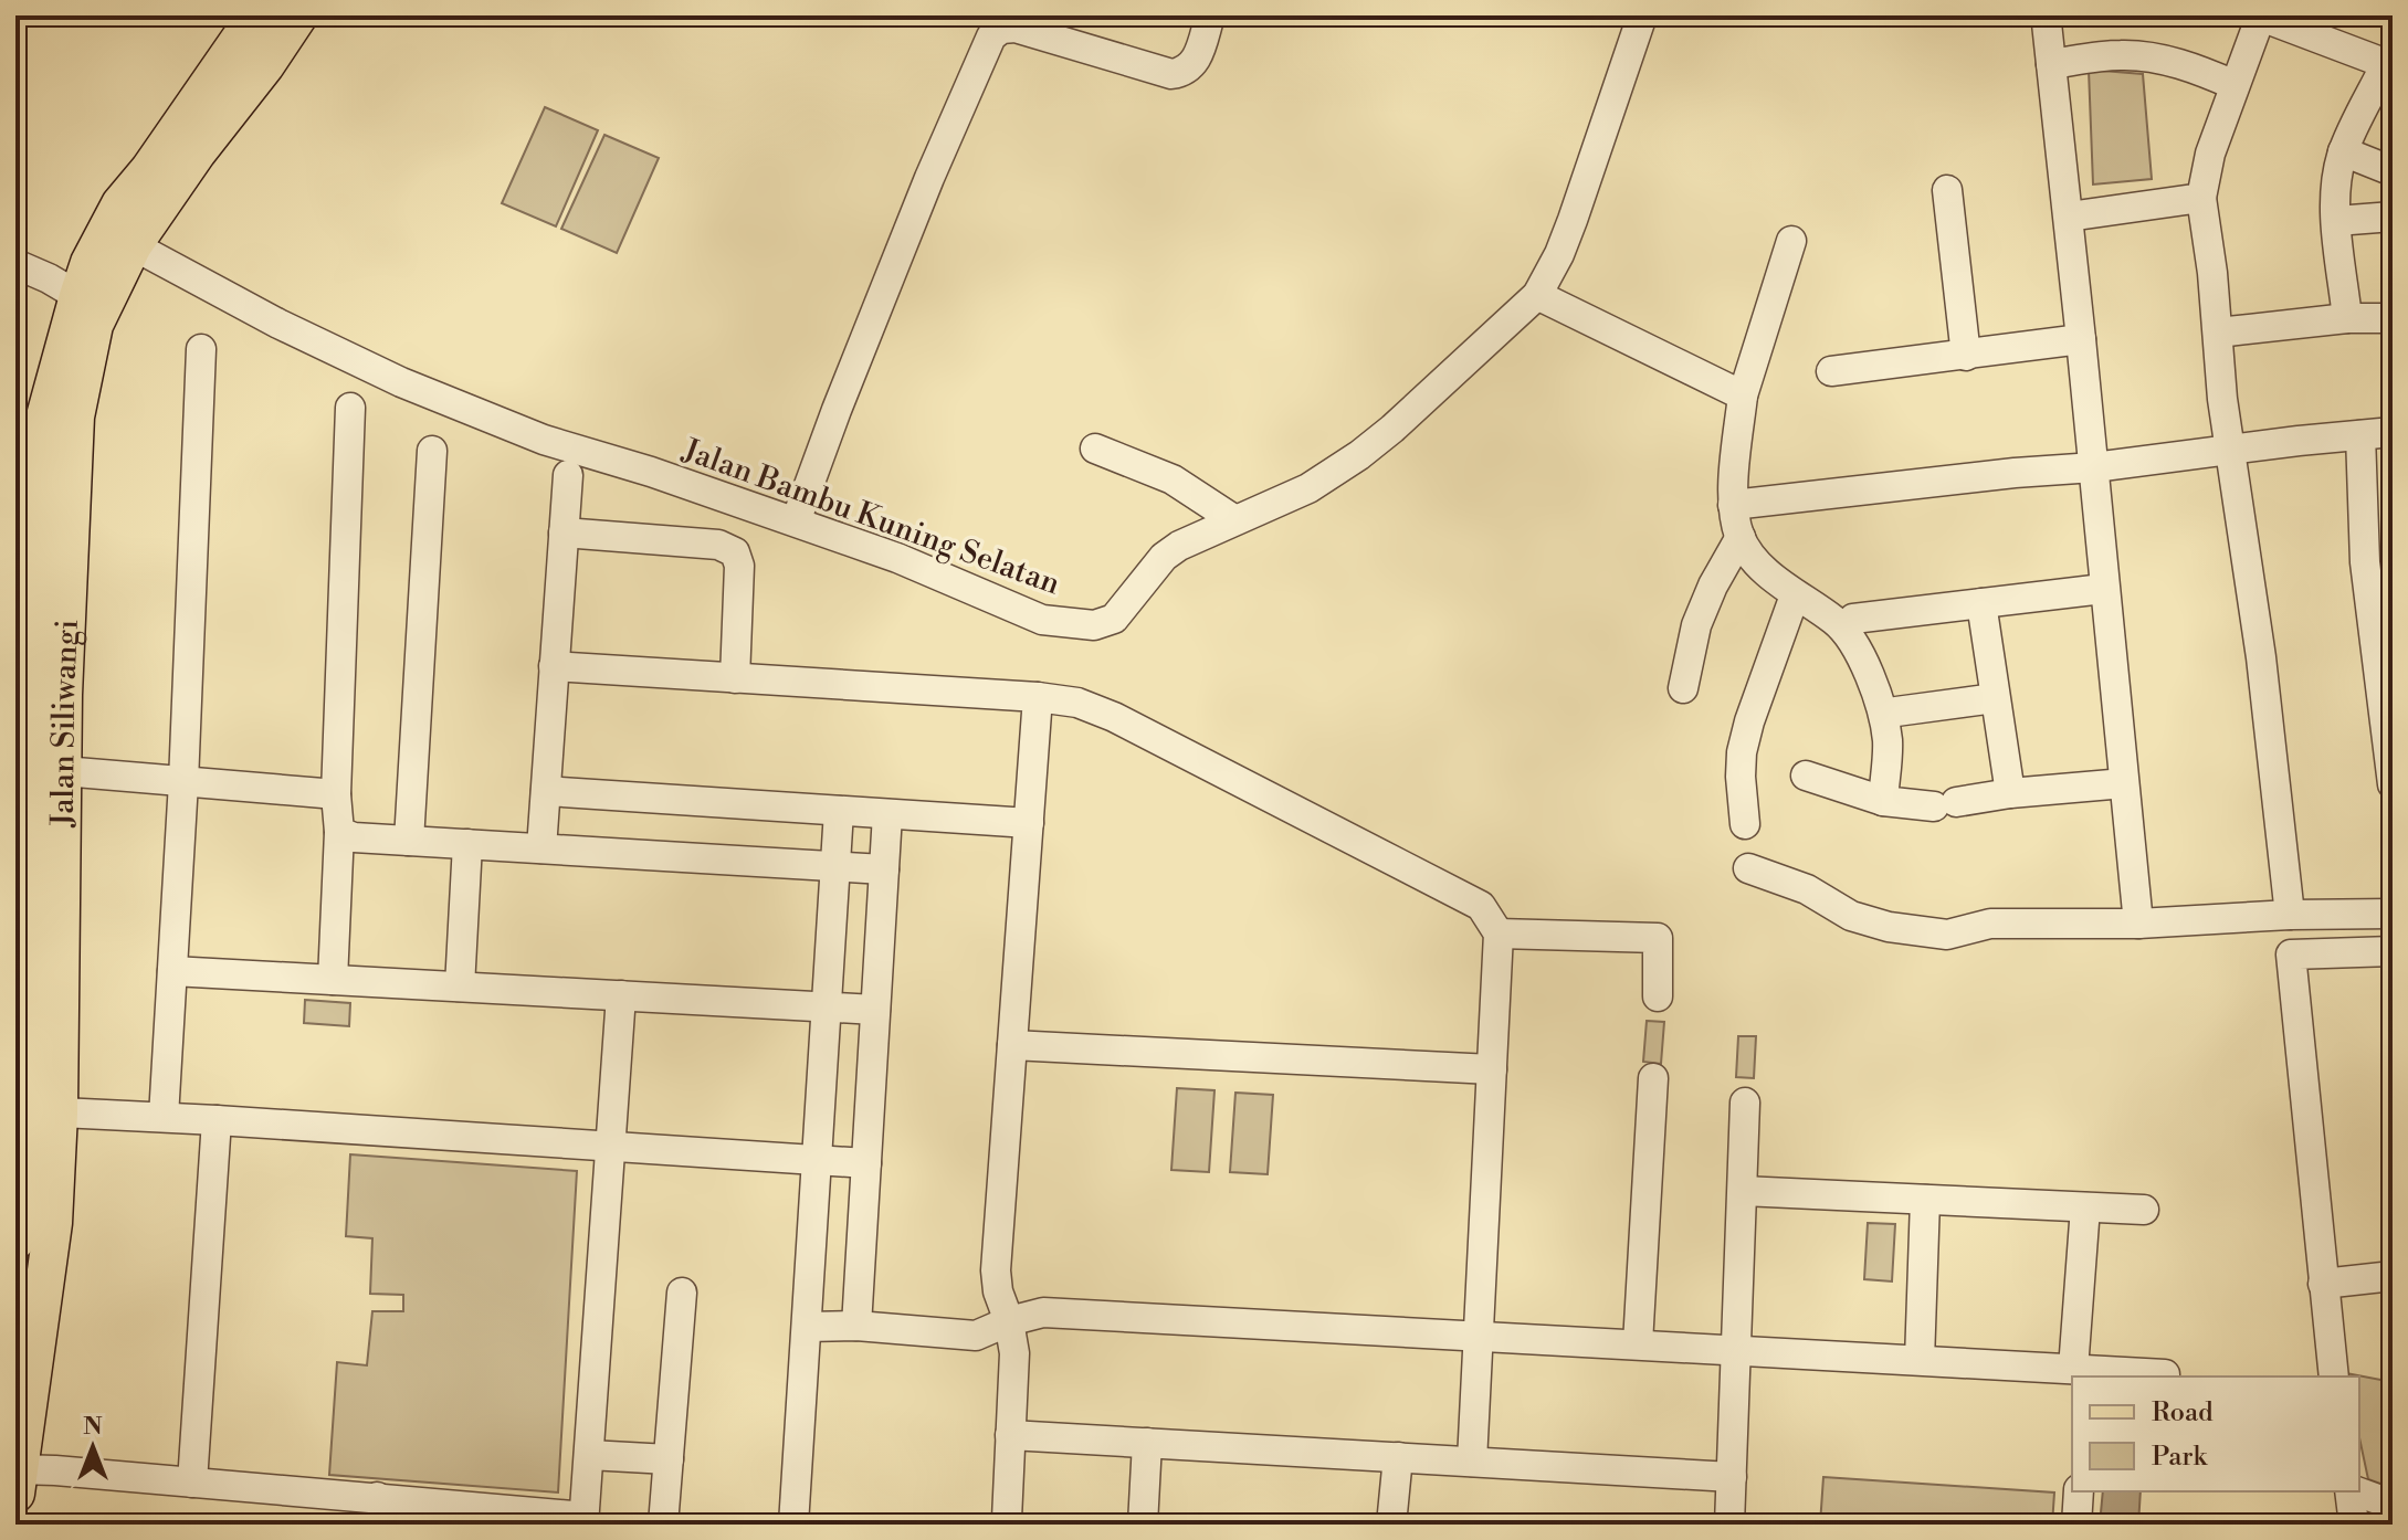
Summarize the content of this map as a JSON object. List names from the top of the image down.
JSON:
{
  "streets": {
    "main road": ["Jalan Siliwangi"],
    "street": ["Jalan Bambu Kuning Selatan"]
  },
  "crossings": [
    ["Jalan Bambu Kuning Selatan", "Jalan Siliwangi"]
  ],
  "legend": ["Road", "Park"],
  "north": "top"
}
